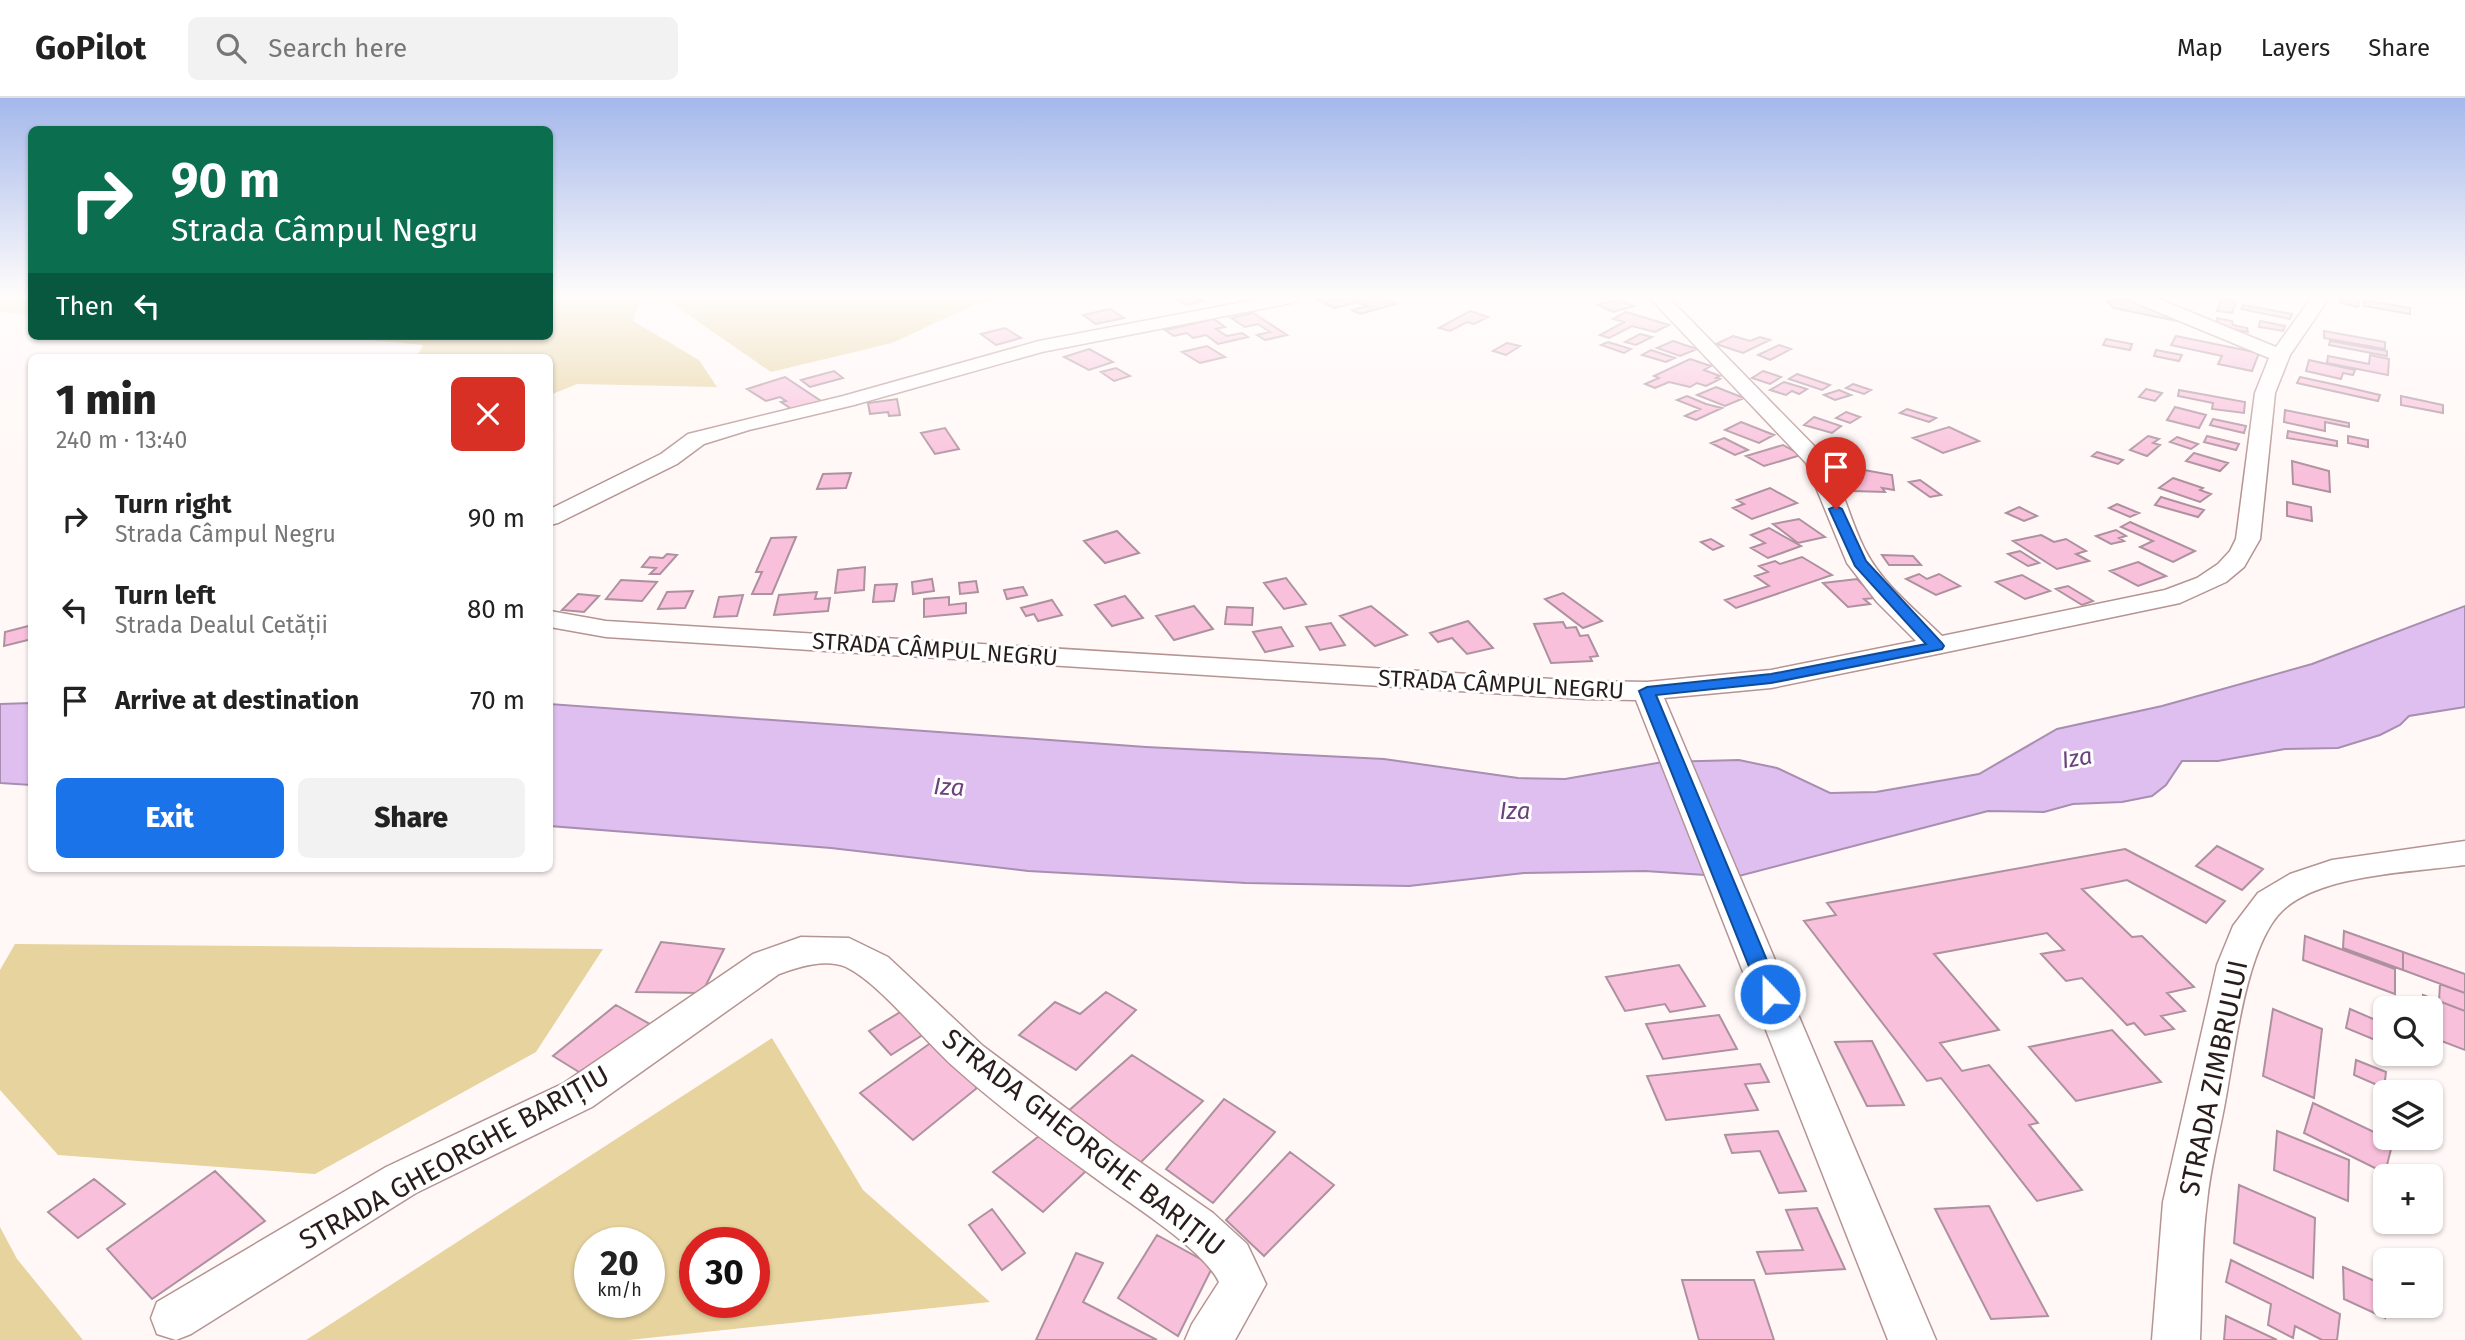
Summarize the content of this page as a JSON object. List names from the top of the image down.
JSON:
{
  "streets": {
    "street": ["STRADA CÂMPUL NEGRU", "STRADA ZIMBRULUI", "STRADA GHEORGHE BARIȚIU"]
  },
  "water": ["Iza"],
  "page": {
    "header": "GoPilot",
    "search": "Search here",
    "nav": ["Map", "Layers", "Share"],
    "turn": ["90 m", "Strada Câmpul Negru"],
    "then": "Then",
    "heading": ["1 min", "240 m · 13:40"],
    "list": [
      {
        "name": "Turn right",
        "note": "Strada Câmpul Negru",
        "value": "90 m"
      },
      {
        "name": "Turn left",
        "note": "Strada Dealul Cetății",
        "value": "80 m"
      },
      {
        "name": "Arrive at destination",
        "value": "70 m"
      }
    ],
    "buttons": ["Exit", "Share"],
    "map_buttons": ["+", "−"],
    "speed": "20 km/h",
    "limit": "30"
  }
}
